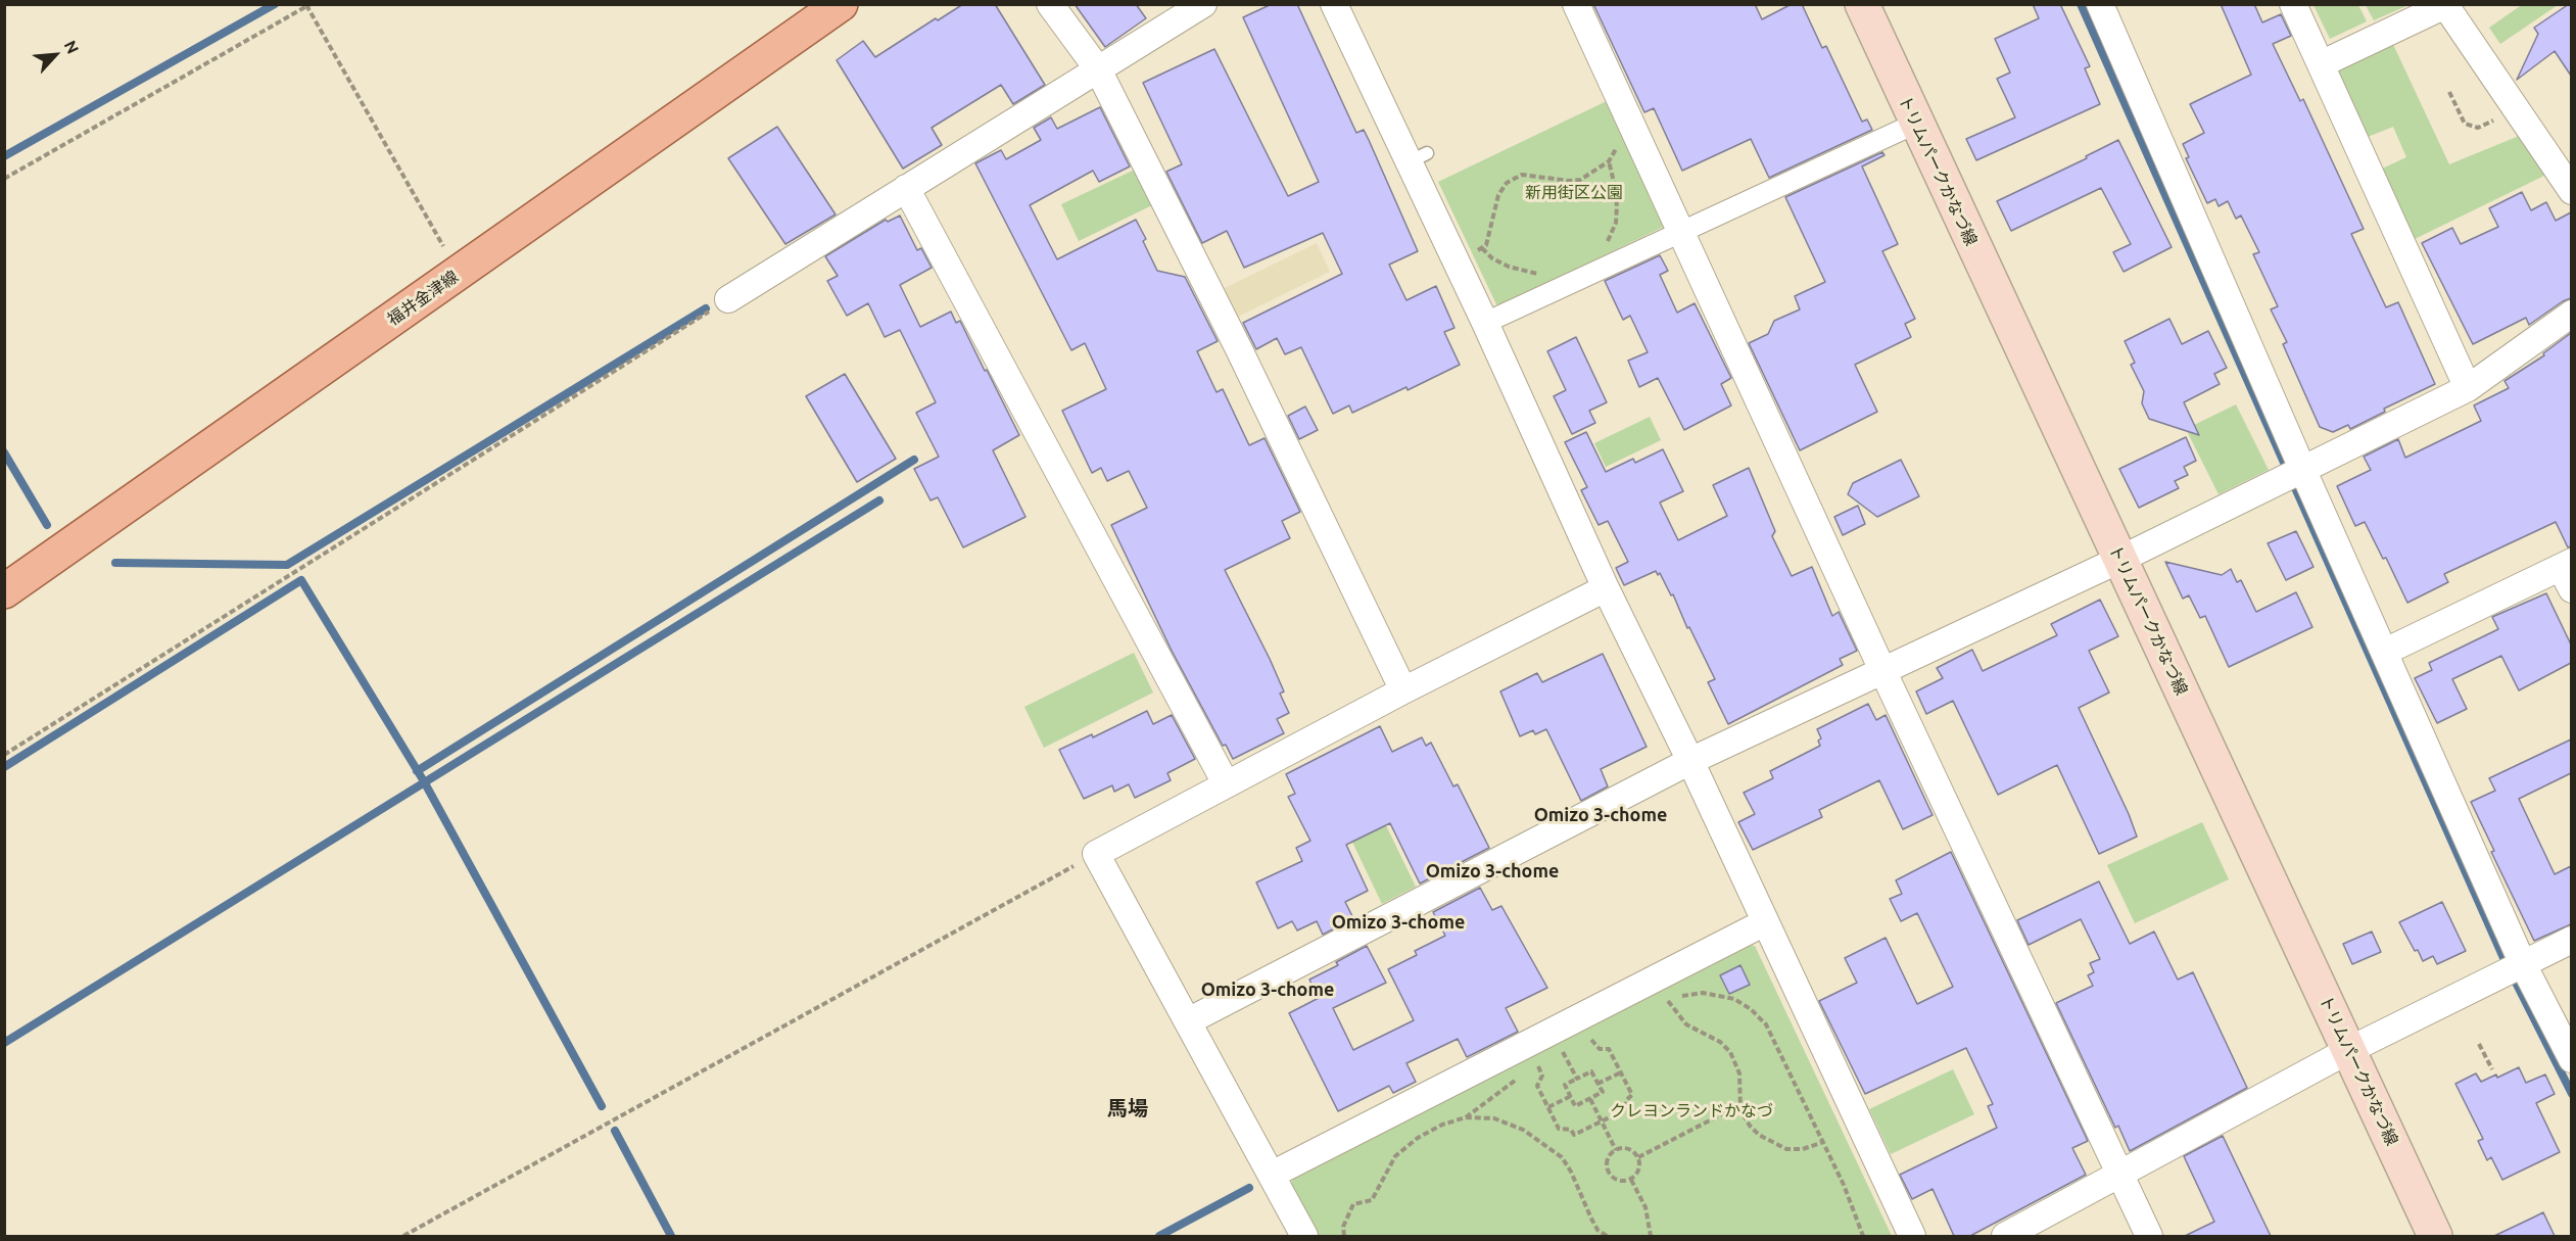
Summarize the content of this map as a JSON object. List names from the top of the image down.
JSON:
{
  "streets": {
    "main road": ["トリムパークかなづ線", "福井金津線"]
  },
  "districts": [
    "Omizo 3-chome",
    "Omizo 3-chome",
    "Omizo 3-chome",
    "Omizo 3-chome",
    "馬場"
  ],
  "parks": ["新用街区公園", "クレヨンランドかなづ"],
  "north": "top right"
}
